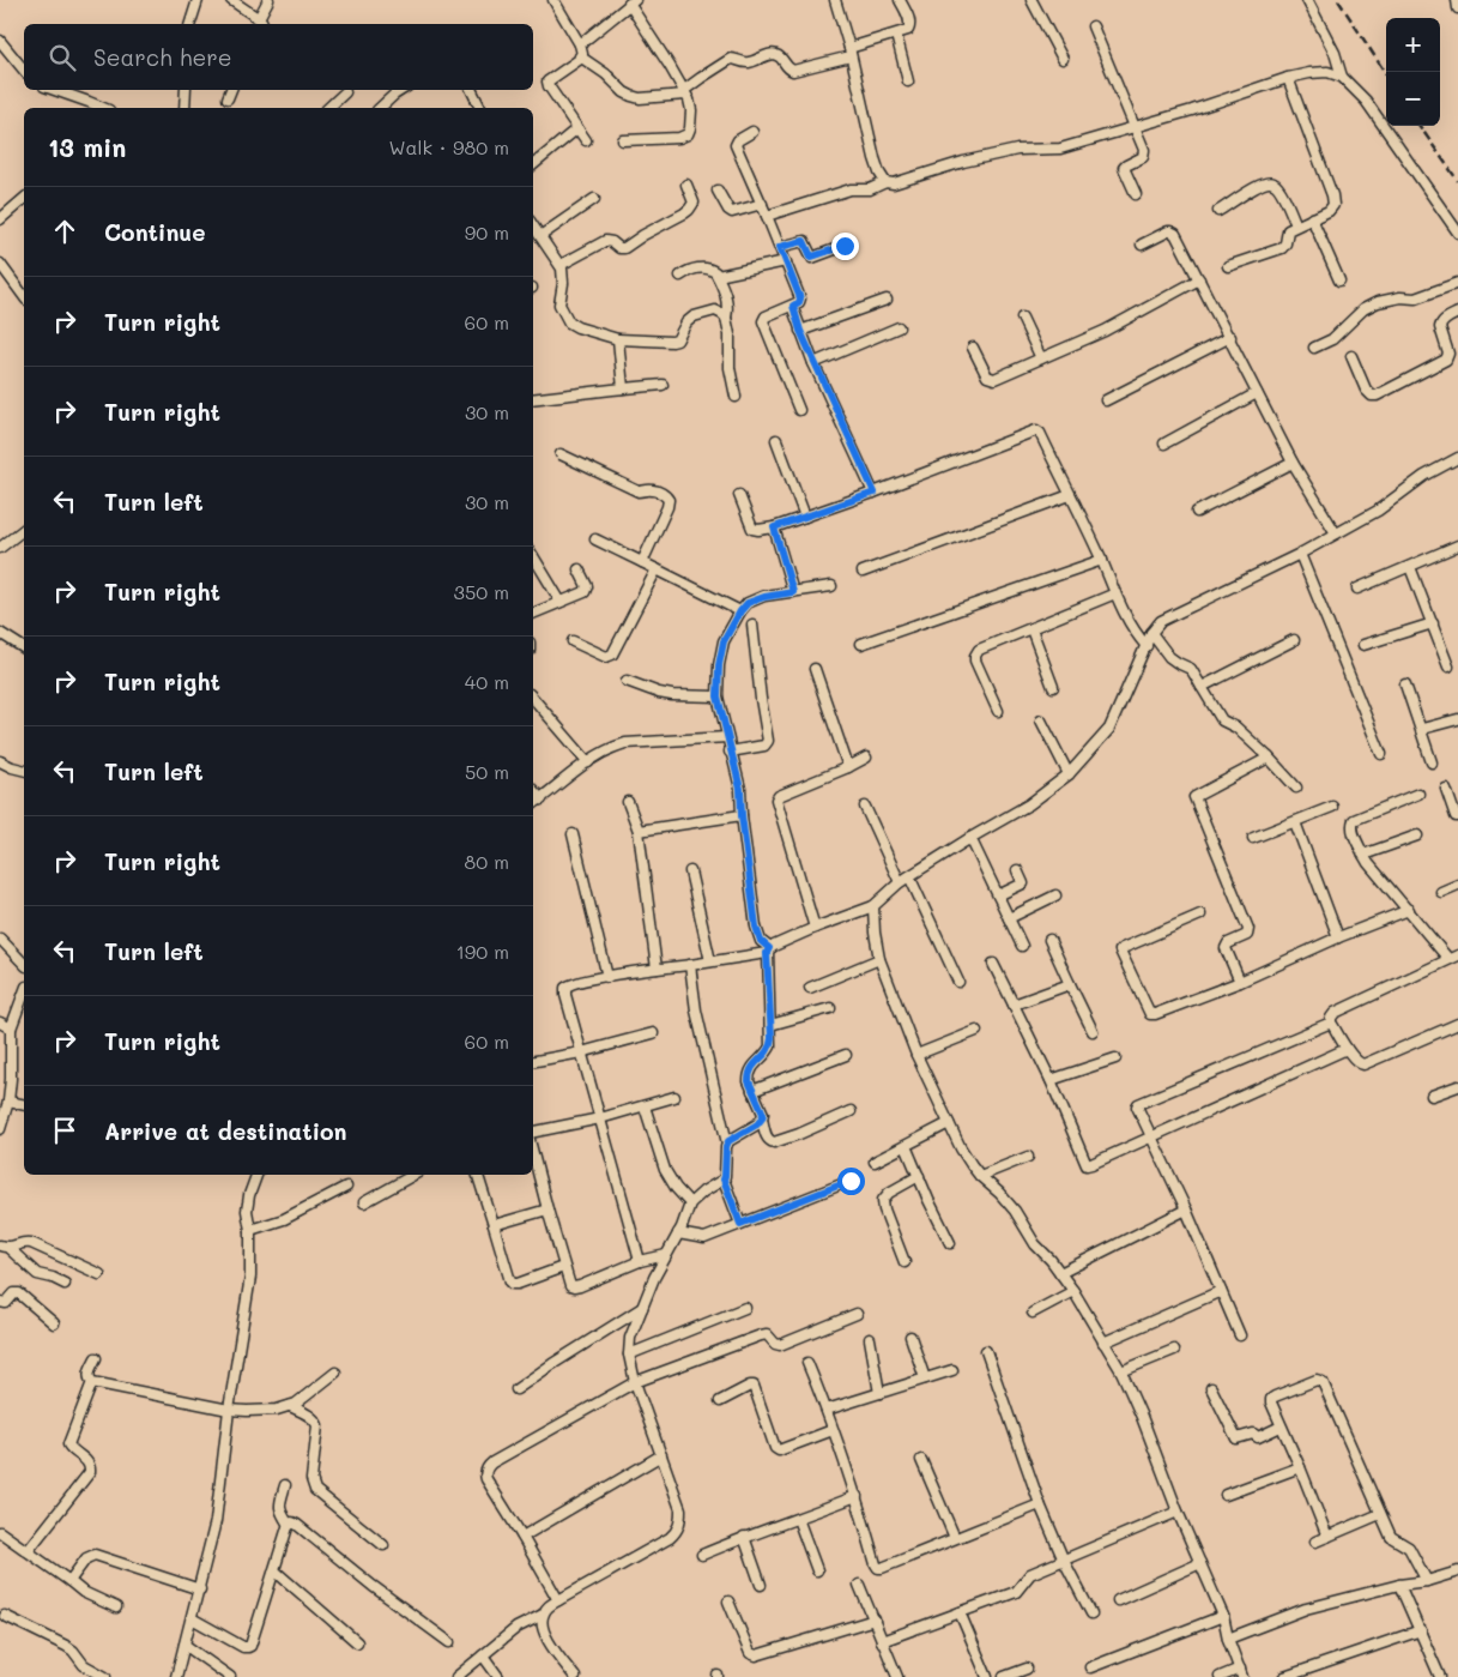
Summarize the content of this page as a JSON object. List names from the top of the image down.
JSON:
{
  "page": {
    "map_buttons": ["+", "−"],
    "search": "Search here",
    "heading": ["13 min", "Walk · 980 m"],
    "list": [
      ["Continue", "90 m"],
      ["Turn right", "60 m"],
      ["Turn right", "30 m"],
      ["Turn left", "30 m"],
      ["Turn right", "350 m"],
      ["Turn right", "40 m"],
      ["Turn left", "50 m"],
      ["Turn right", "80 m"],
      ["Turn left", "190 m"],
      ["Turn right", "60 m"],
      "Arrive at destination"
    ]
  }
}
